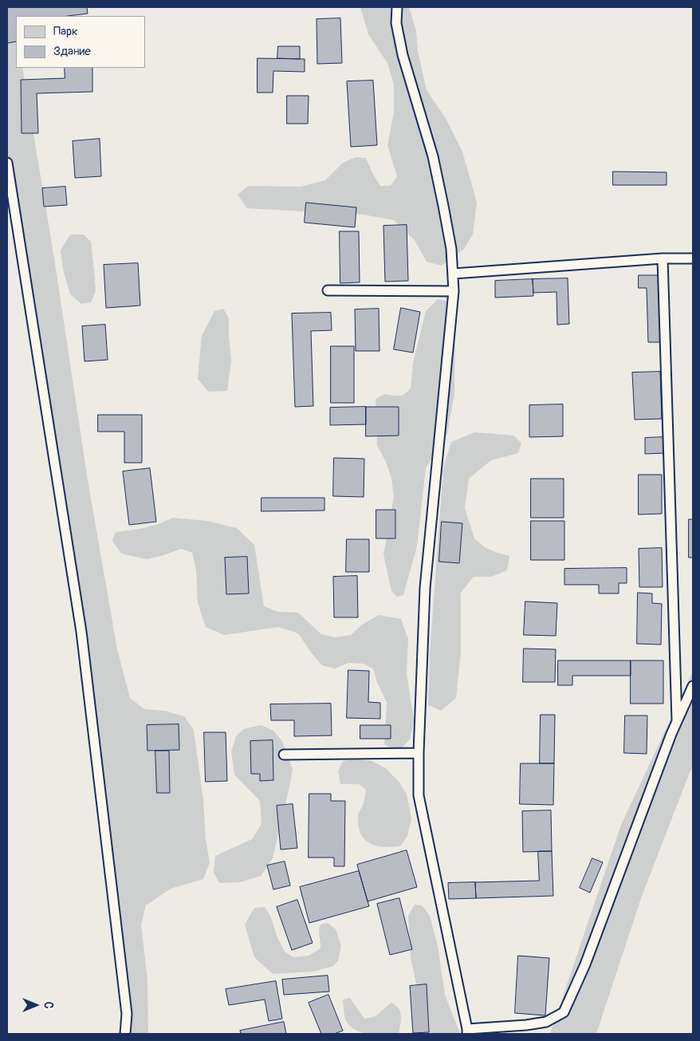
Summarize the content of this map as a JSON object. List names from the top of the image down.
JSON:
{
  "legend": ["Парк", "Здание"],
  "north": "right"
}
